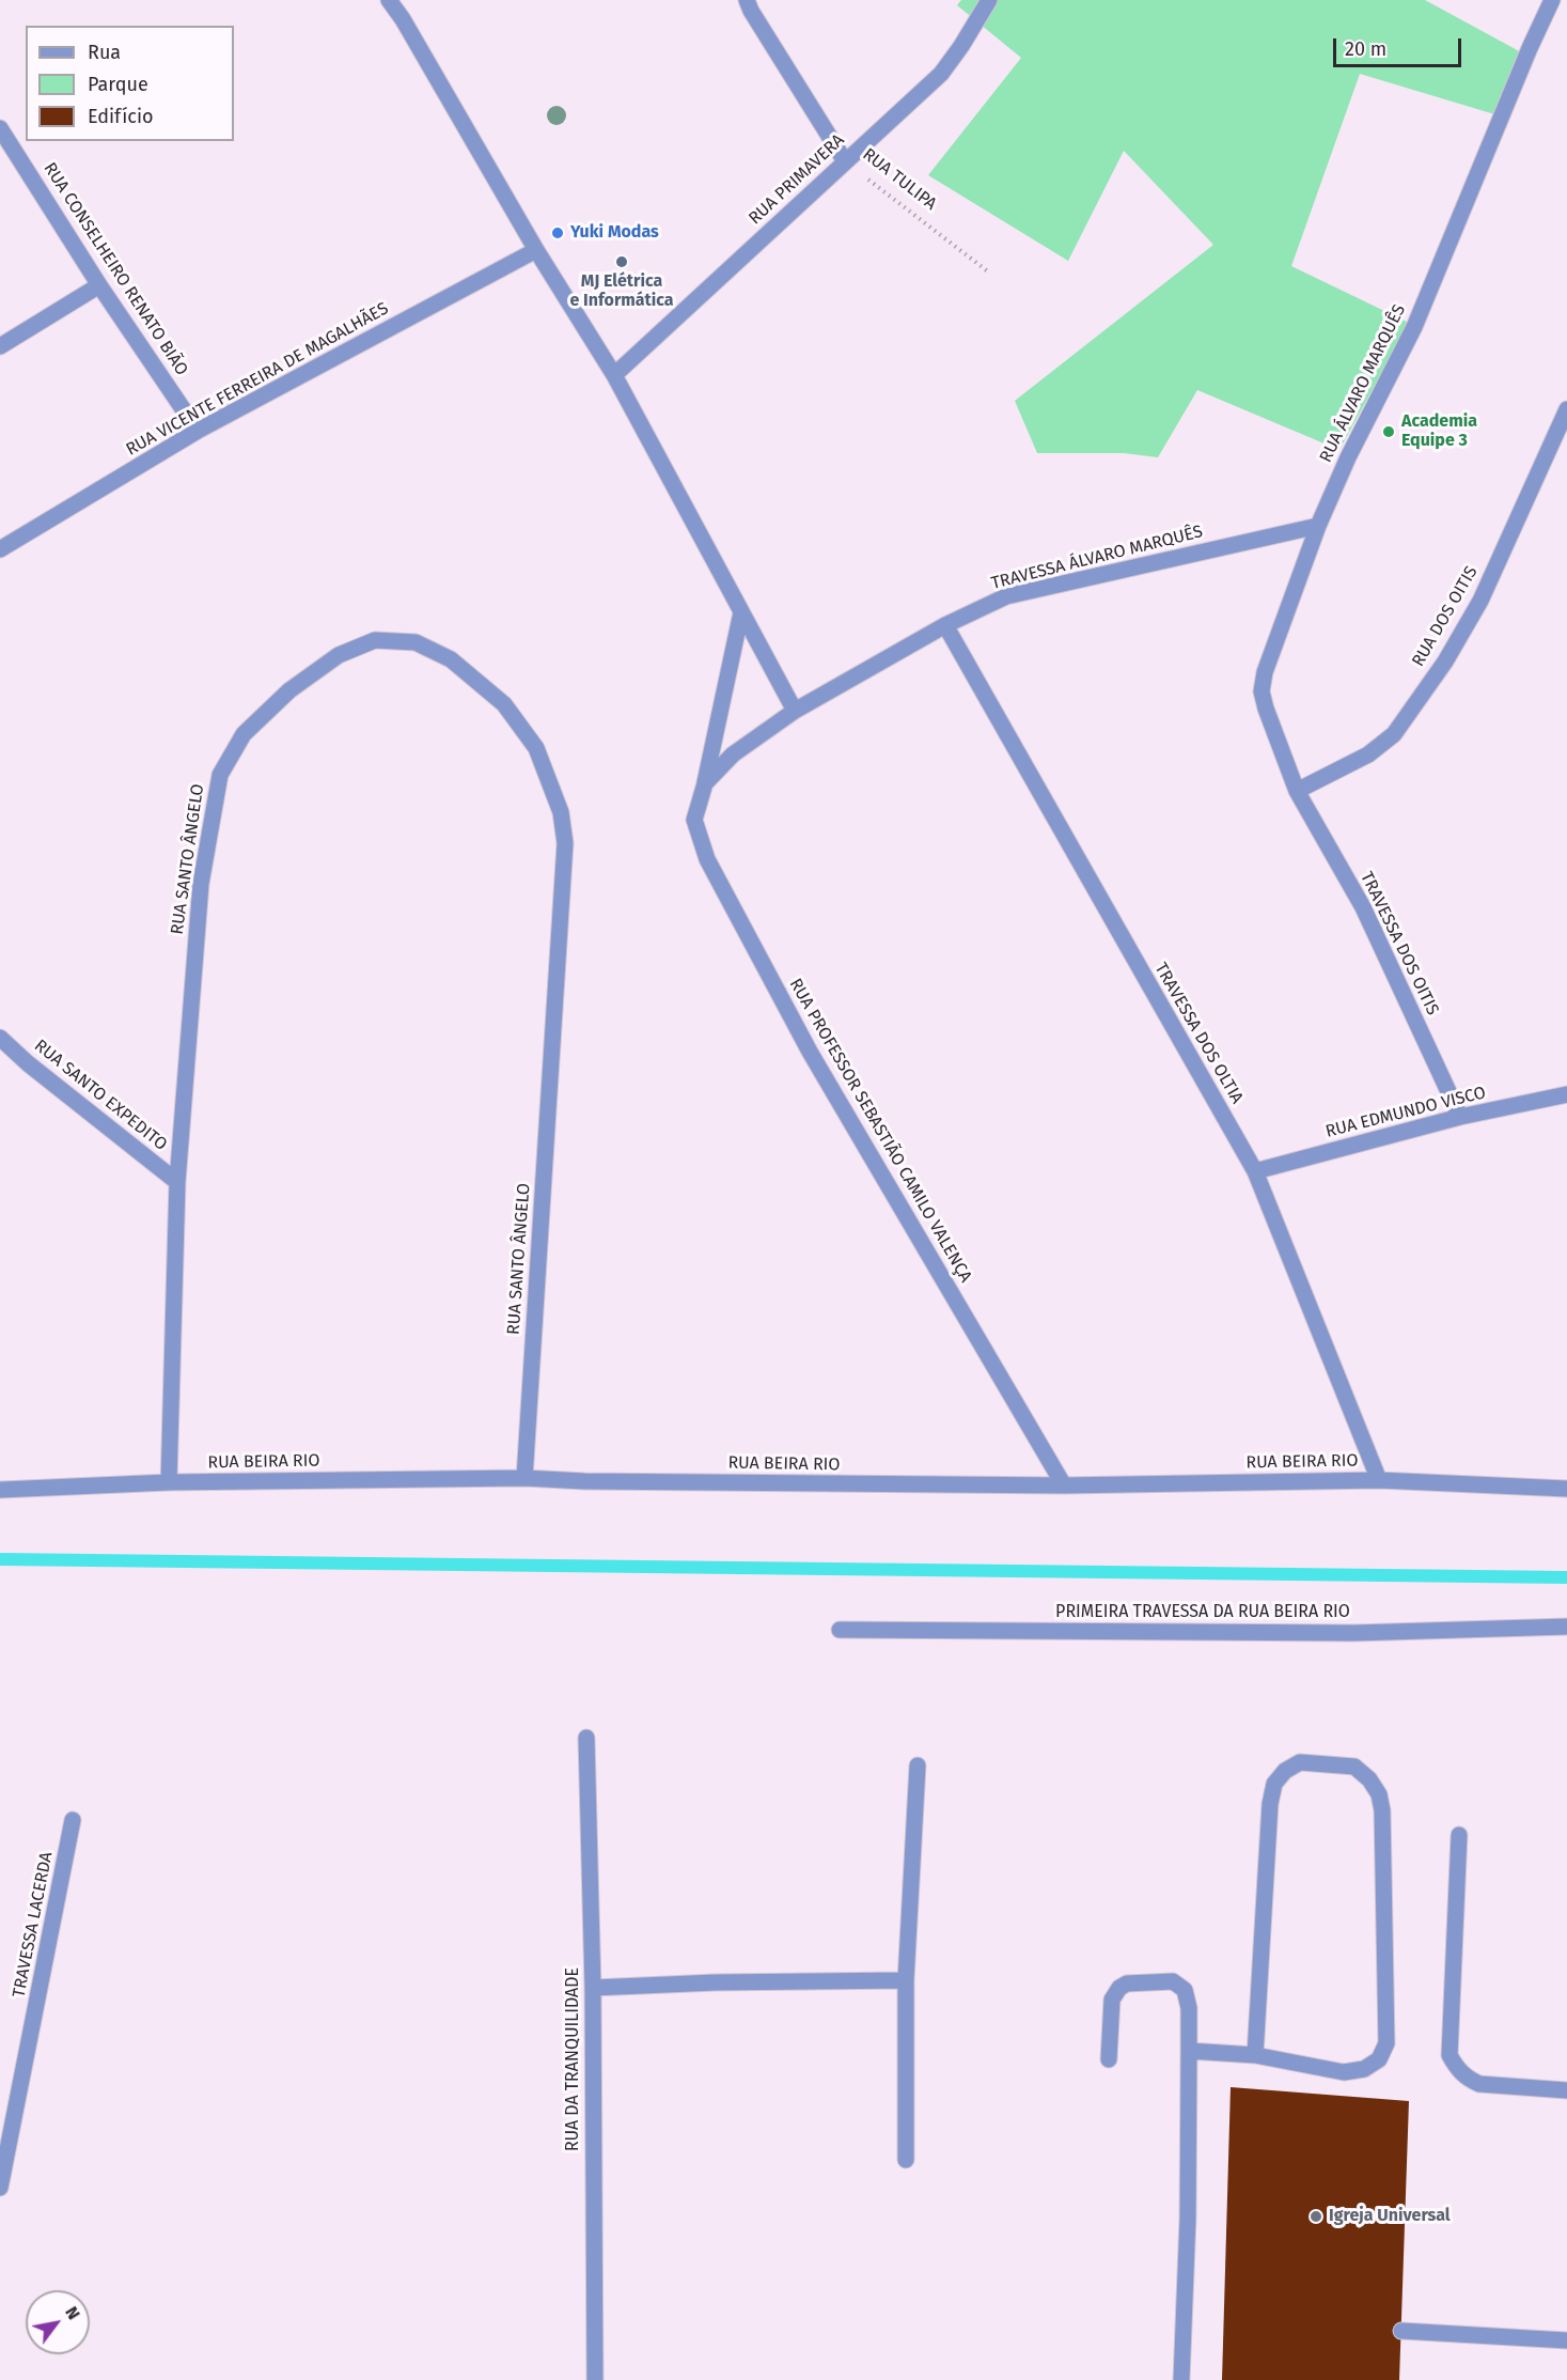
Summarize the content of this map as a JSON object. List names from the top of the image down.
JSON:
{
  "streets": {
    "street": [
      "RUA PRIMAVERA",
      "RUA TULIPA",
      "RUA CONSELHEIRO RENATO BIÃO",
      "RUA VICENTE FERREIRA DE MAGALHÃES",
      "RUA ÁLVARO MARQUÊS",
      "TRAVESSA ÁLVARO MARQUÊS",
      "RUA DOS OITIS",
      "RUA SANTO ÂNGELO",
      "TRAVESSA DOS OITIS",
      "TRAVESSA DOS OLTIA",
      "RUA SANTO EXPEDITO",
      "RUA EDMUNDO VISCO",
      "RUA PROFESSOR SEBASTIÃO CAMILO VALENÇA",
      "RUA BEIRA RIO",
      "PRIMEIRA TRAVESSA DA RUA BEIRA RIO",
      "TRAVESSA LACERDA",
      "RUA DA TRANQUILIDADE"
    ]
  },
  "crossings": [
    ["RUA PRIMAVERA", "RUA TULIPA"],
    ["RUA CONSELHEIRO RENATO BIÃO", "RUA VICENTE FERREIRA DE MAGALHÃES"],
    ["RUA ÁLVARO MARQUÊS", "TRAVESSA ÁLVARO MARQUÊS"],
    ["RUA ÁLVARO MARQUÊS", "RUA DOS OITIS"],
    ["RUA ÁLVARO MARQUÊS", "TRAVESSA DOS OITIS"],
    ["TRAVESSA ÁLVARO MARQUÊS", "TRAVESSA DOS OLTIA"],
    ["TRAVESSA ÁLVARO MARQUÊS", "RUA PROFESSOR SEBASTIÃO CAMILO VALENÇA"],
    ["RUA DOS OITIS", "TRAVESSA DOS OITIS"],
    ["RUA SANTO ÂNGELO", "RUA SANTO EXPEDITO"],
    ["RUA SANTO ÂNGELO", "RUA BEIRA RIO"],
    ["TRAVESSA DOS OITIS", "RUA EDMUNDO VISCO"],
    ["TRAVESSA DOS OLTIA", "RUA EDMUNDO VISCO"],
    ["TRAVESSA DOS OLTIA", "RUA BEIRA RIO"],
    ["RUA PROFESSOR SEBASTIÃO CAMILO VALENÇA", "RUA BEIRA RIO"]
  ],
  "places": [
    "Yuki Modas",
    "MJ Elétrica e Informática",
    "Academia Equipe 3",
    "Igreja Universal"
  ],
  "legend": ["Rua", "Parque", "Edifício"],
  "scale_bar": "20 m",
  "north": "top right"
}
